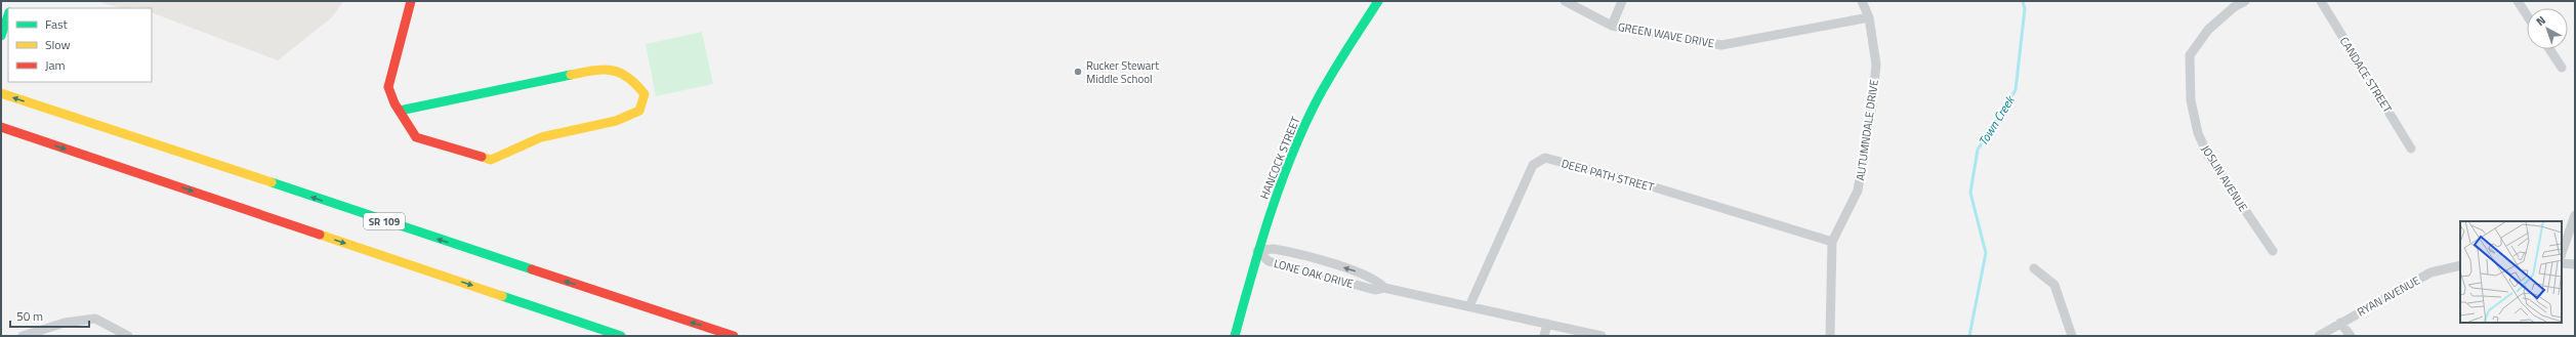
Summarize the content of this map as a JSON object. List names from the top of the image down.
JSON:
{
  "streets": {
    "main road": ["HANCOCK STREET", "SR 109"],
    "street": [
      "GREEN WAVE DRIVE",
      "CANDACE STREET",
      "AUTUMNDALE DRIVE",
      "DEER PATH STREET",
      "JOSLIN AVENUE",
      "LONE OAK DRIVE",
      "RYAN AVENUE"
    ]
  },
  "crossings": [
    ["GREEN WAVE DRIVE", "AUTUMNDALE DRIVE"],
    ["AUTUMNDALE DRIVE", "DEER PATH STREET"],
    ["HANCOCK STREET", "LONE OAK DRIVE"],
    ["DEER PATH STREET", "LONE OAK DRIVE"]
  ],
  "water": ["Town Creek"],
  "places": ["Rucker Stewart Middle School"],
  "legend": ["Fast", "Slow", "Jam"],
  "scale_bar": "50 m",
  "north": "top left"
}
